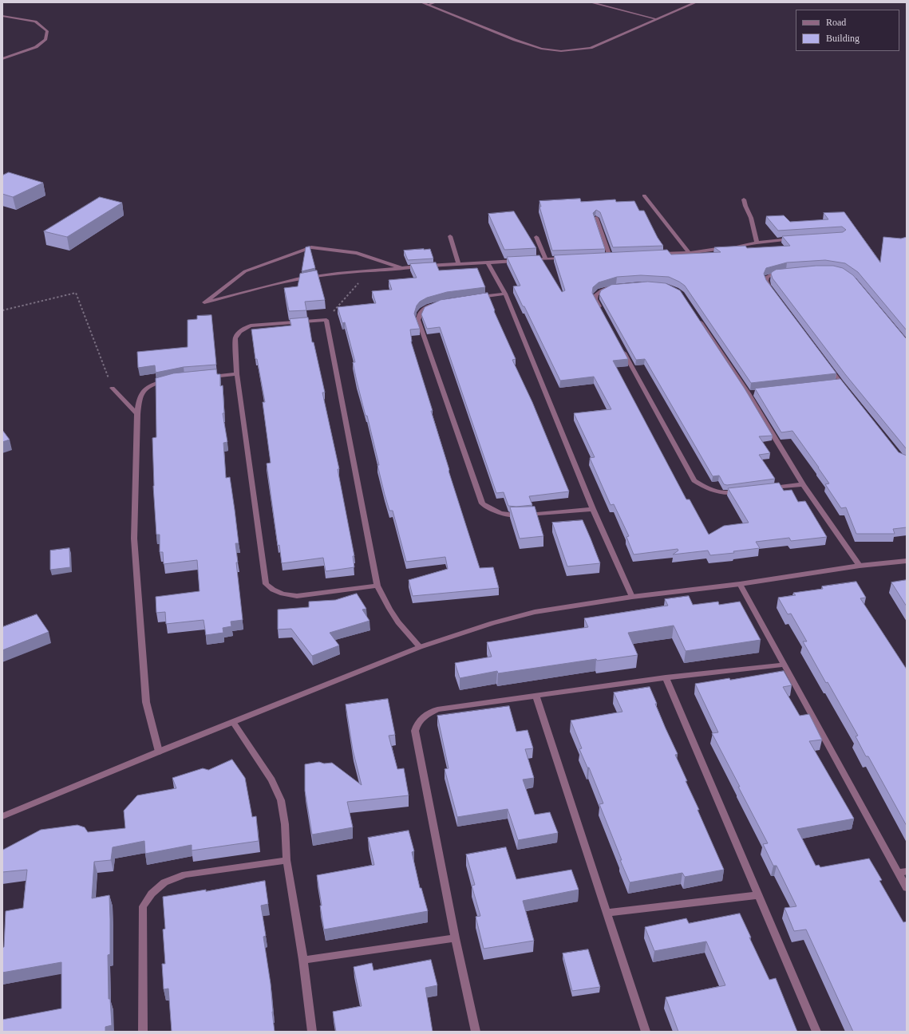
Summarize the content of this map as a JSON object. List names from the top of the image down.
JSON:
{
  "legend": ["Road", "Building"]
}
